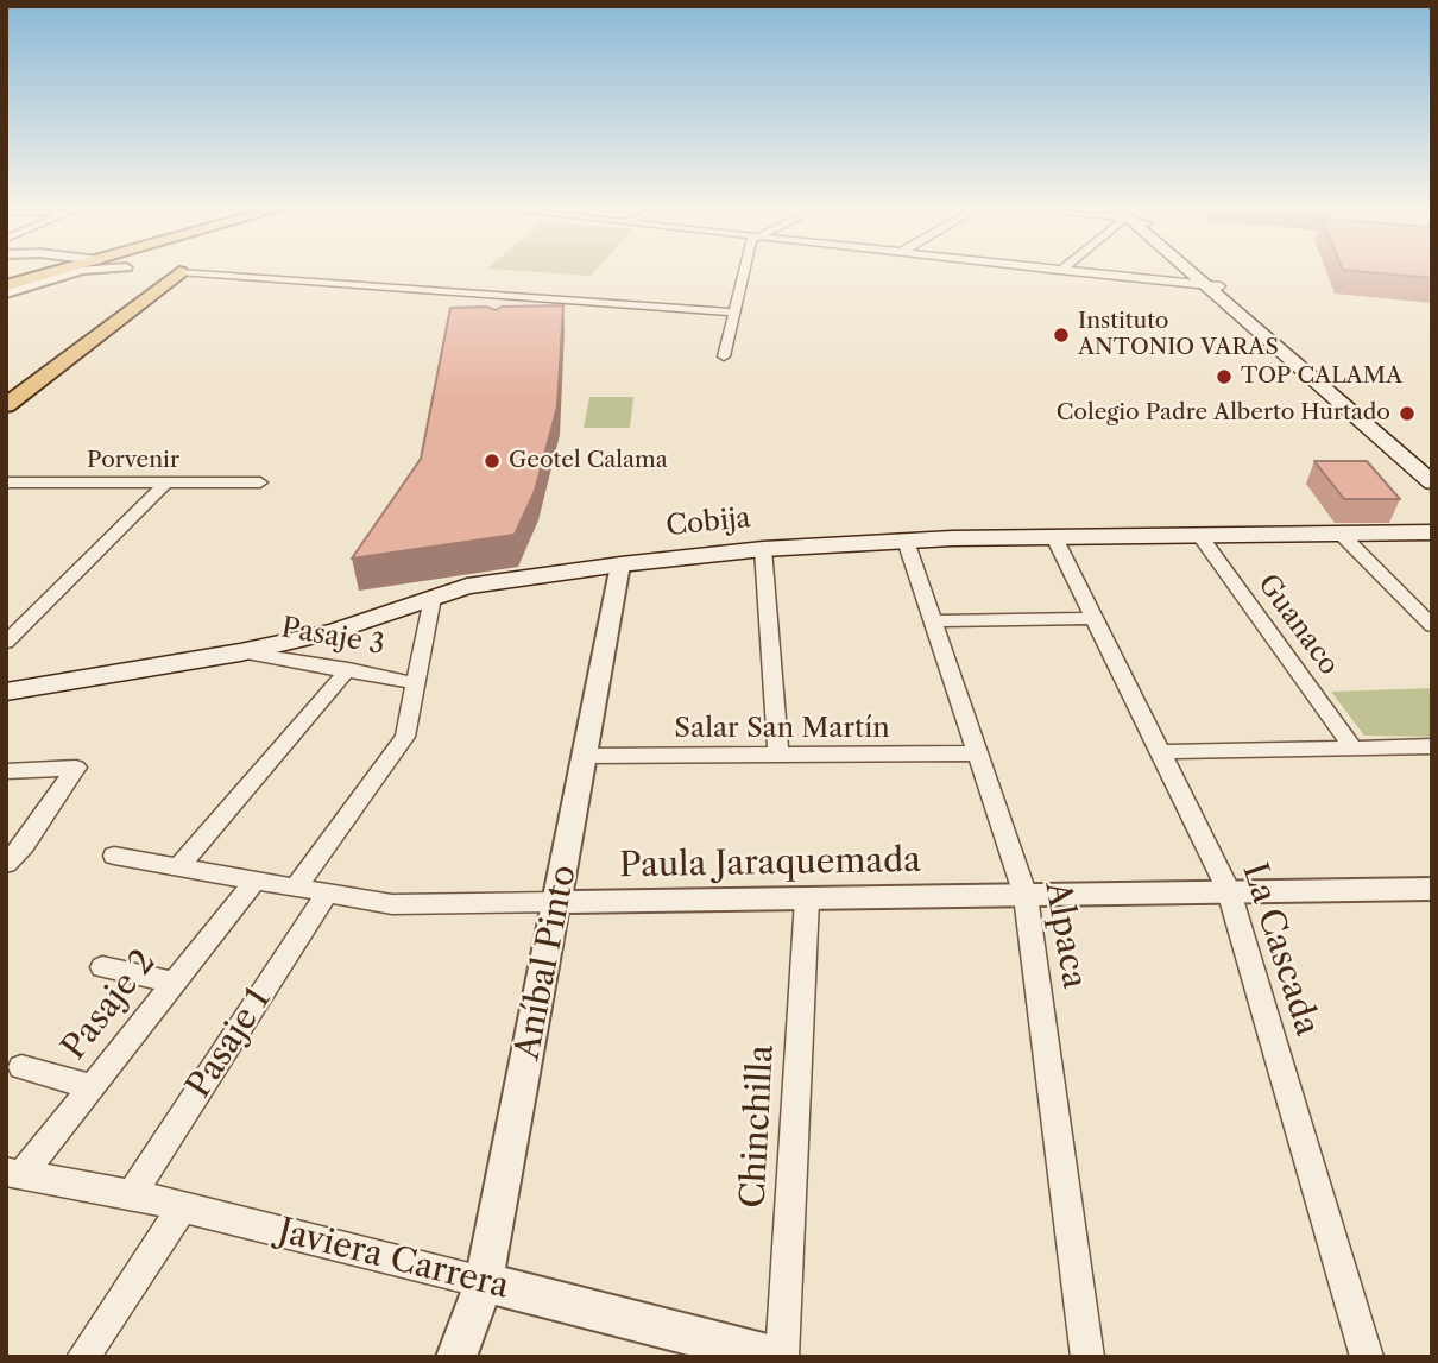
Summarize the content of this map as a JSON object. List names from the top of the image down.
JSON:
{
  "streets": {
    "main road": ["Cobija"],
    "street": [
      "Porvenir",
      "Guanaco",
      "Pasaje 3",
      "Salar San Martín",
      "Paula Jaraquemada",
      "Alpaca",
      "La Cascada",
      "Aníbal Pinto",
      "Pasaje 2",
      "Pasaje 1",
      "Chinchilla",
      "Javiera Carrera"
    ]
  },
  "crossings": [
    ["Cobija", "Guanaco"],
    ["Cobija", "Pasaje 3"],
    ["Cobija", "Alpaca"],
    ["Cobija", "La Cascada"],
    ["Cobija", "Aníbal Pinto"],
    ["Salar San Martín", "Alpaca"],
    ["Salar San Martín", "Aníbal Pinto"],
    ["Paula Jaraquemada", "Alpaca"],
    ["Paula Jaraquemada", "La Cascada"],
    ["Paula Jaraquemada", "Aníbal Pinto"],
    ["Paula Jaraquemada", "Pasaje 2"],
    ["Paula Jaraquemada", "Pasaje 1"],
    ["Paula Jaraquemada", "Chinchilla"],
    ["Aníbal Pinto", "Javiera Carrera"],
    ["Pasaje 2", "Javiera Carrera"],
    ["Pasaje 1", "Javiera Carrera"],
    ["Chinchilla", "Javiera Carrera"]
  ],
  "places": [
    "Instituto ANTONIO VARAS",
    "TOP CALAMA",
    "Colegio Padre Alberto Hurtado",
    "Geotel Calama"
  ]
}
